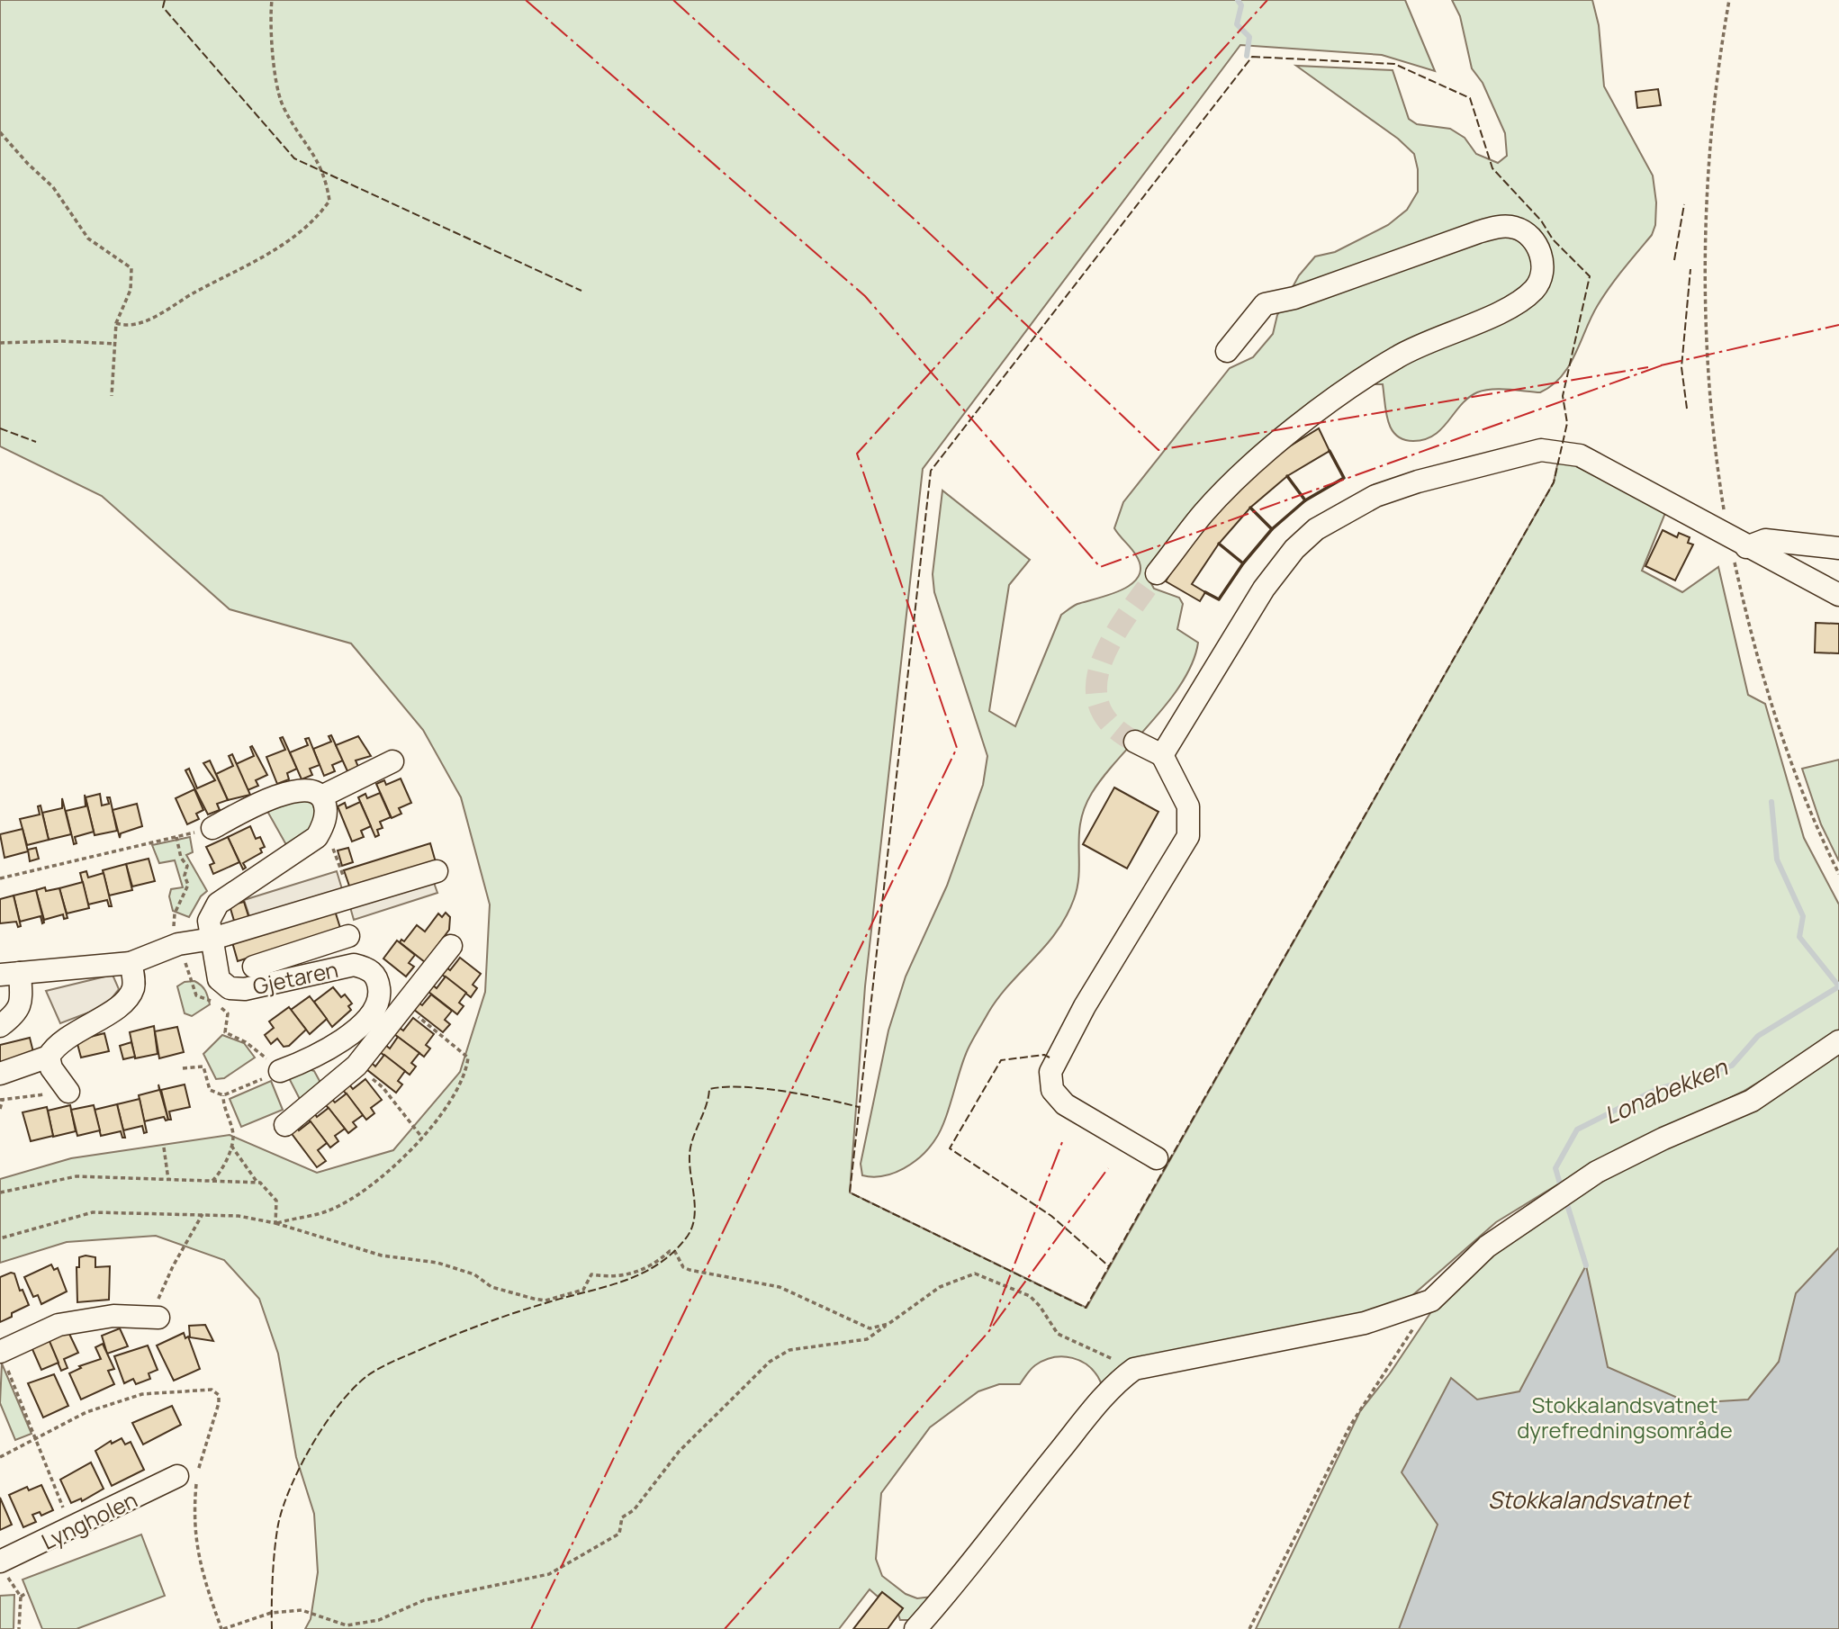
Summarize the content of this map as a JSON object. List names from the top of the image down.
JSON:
{
  "streets": {
    "street": ["Gjetaren", "Lyngholen"]
  },
  "water": ["Lonabekken", "Stokkalandsvatnet"],
  "parks": ["Stokkalandsvatnet dyrefredningsområde"]
}
